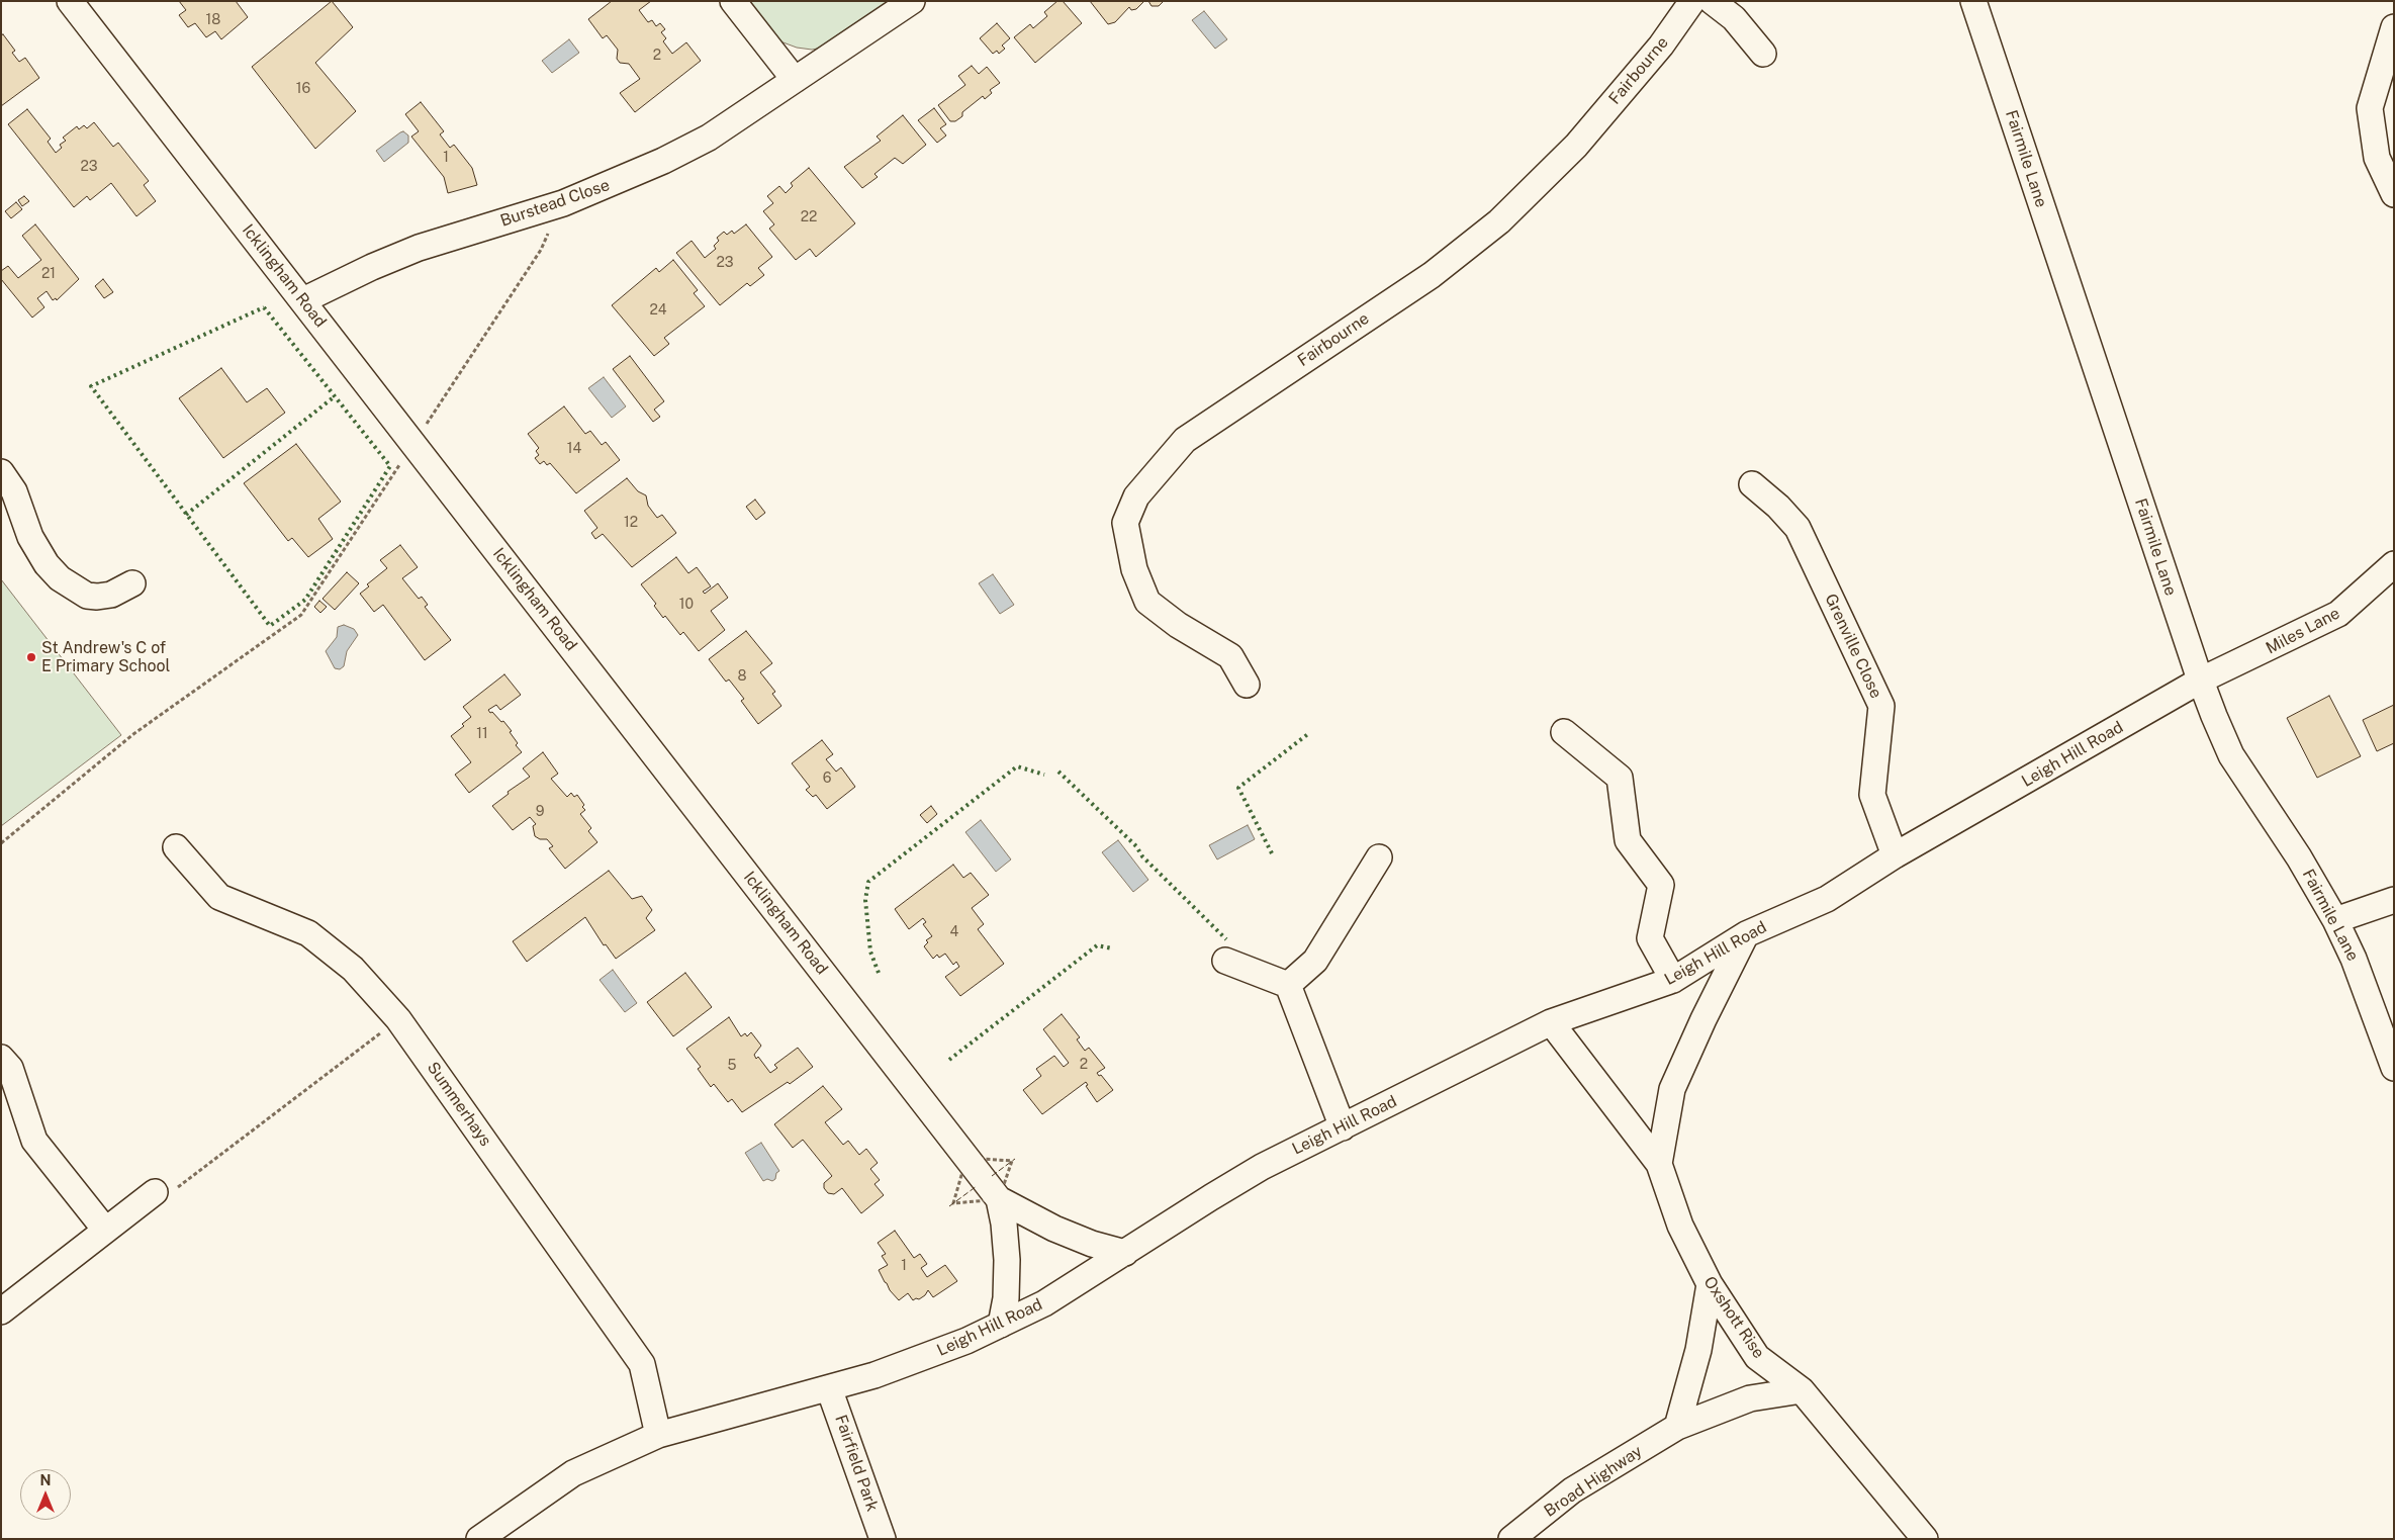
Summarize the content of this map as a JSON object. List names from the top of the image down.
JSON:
{
  "streets": {
    "street": [
      "Fairbourne",
      "Fairmile Lane",
      "Burstead Close",
      "Icklingham Road",
      "Miles Lane",
      "Grenville Close",
      "Leigh Hill Road",
      "Summerhays",
      "Oxshott Rise",
      "Fairfield Park",
      "Broad Highway"
    ]
  },
  "crossings": [
    ["Fairmile Lane", "Miles Lane"],
    ["Fairmile Lane", "Leigh Hill Road"],
    ["Burstead Close", "Icklingham Road"],
    ["Icklingham Road", "Leigh Hill Road"],
    ["Miles Lane", "Leigh Hill Road"],
    ["Grenville Close", "Leigh Hill Road"],
    ["Leigh Hill Road", "Summerhays"],
    ["Leigh Hill Road", "Oxshott Rise"],
    ["Leigh Hill Road", "Fairfield Park"],
    ["Oxshott Rise", "Broad Highway"]
  ],
  "places": ["St Andrew's C of E Primary School"],
  "house_numbers": [
    "18",
    "2",
    "16",
    "1",
    "23",
    "22",
    "23",
    "21",
    "24",
    "14",
    "12",
    "10",
    "8",
    "11",
    "6",
    "9",
    "4",
    "2",
    "5",
    "1"
  ],
  "north": "top"
}
